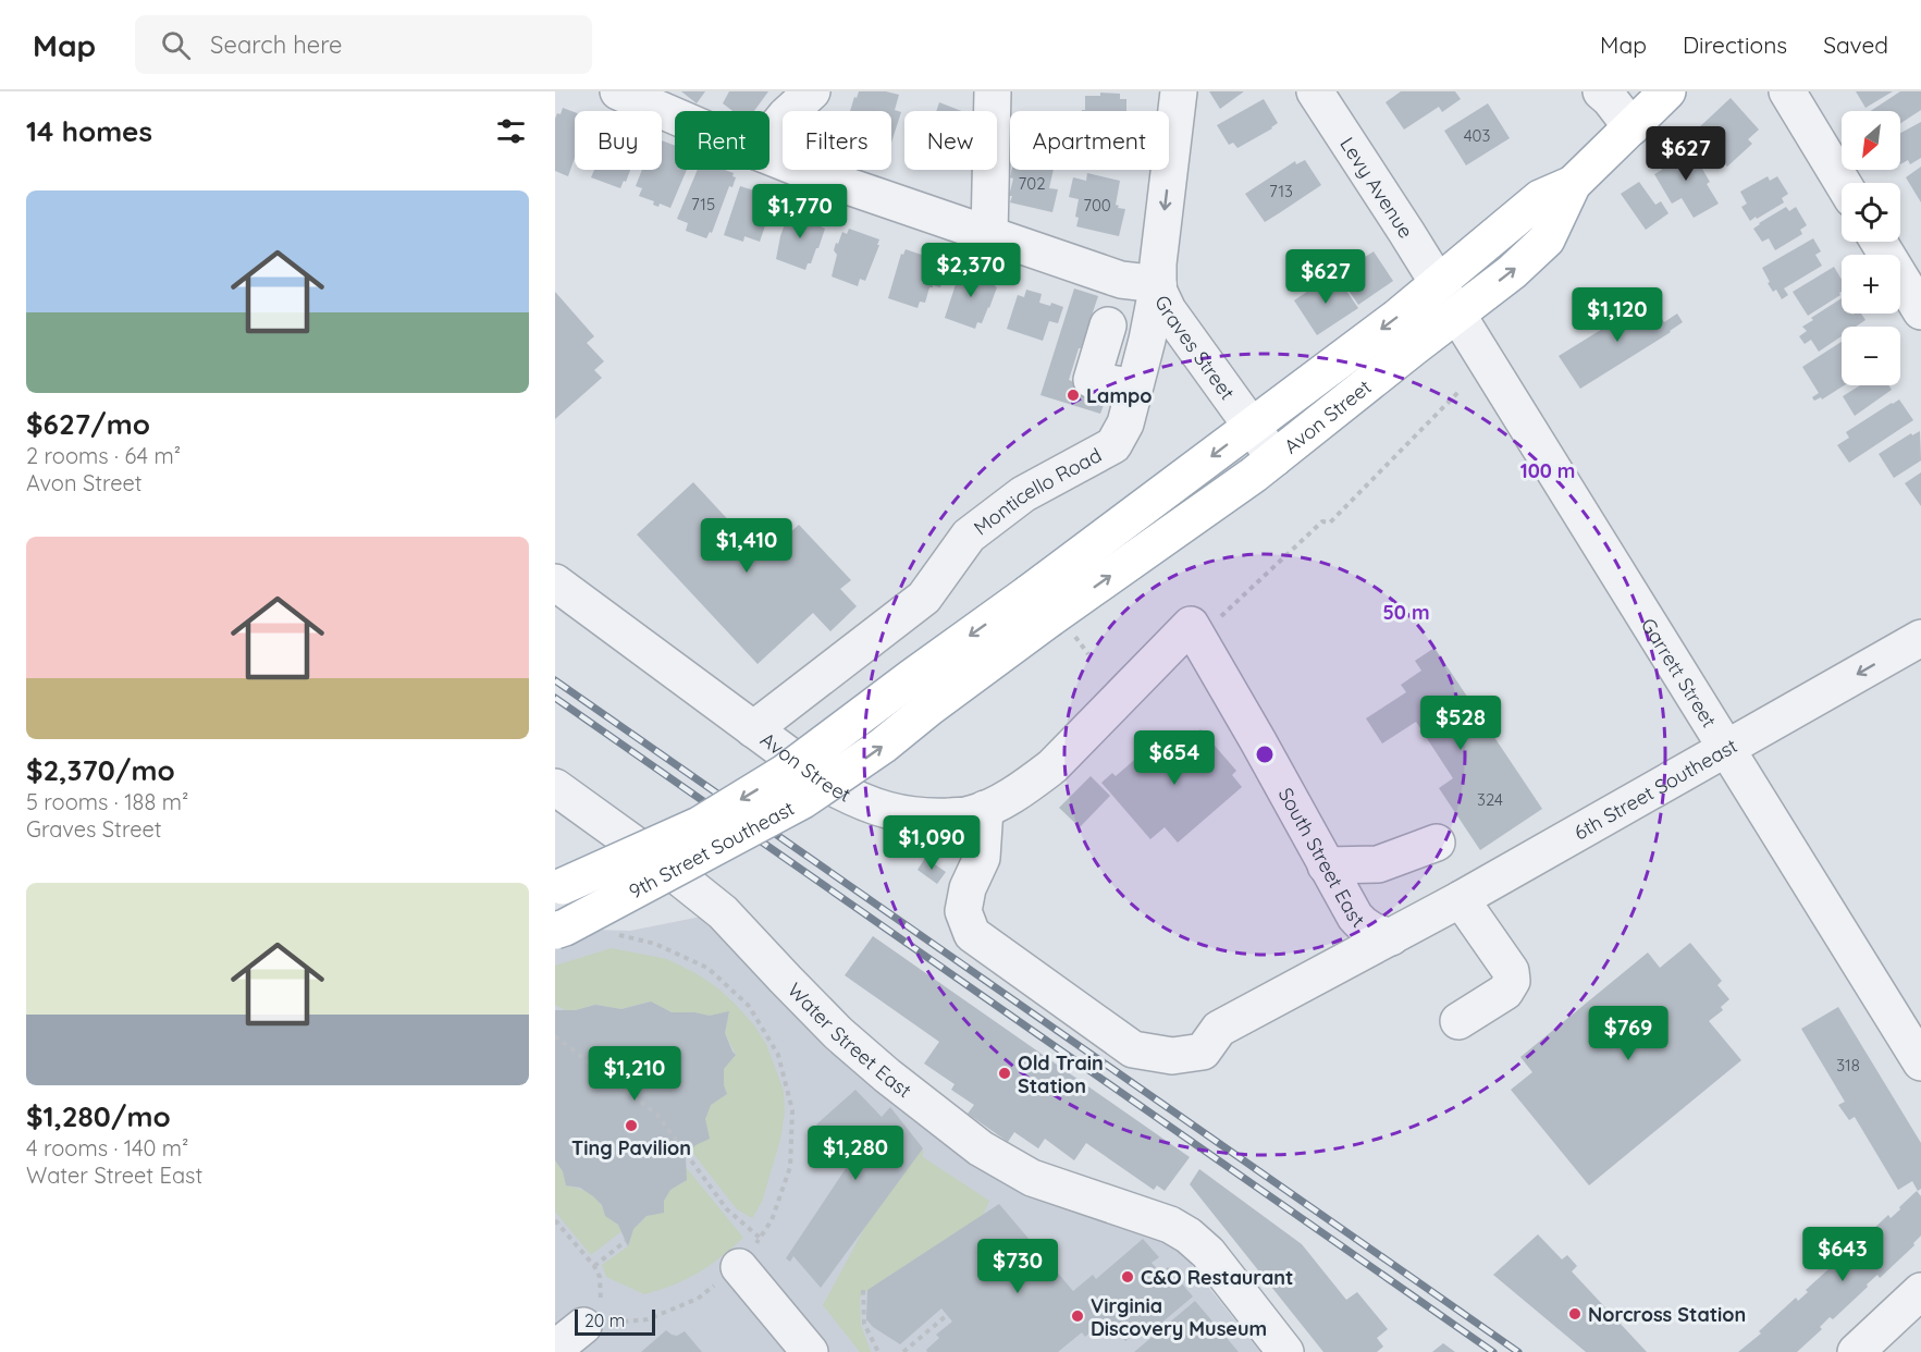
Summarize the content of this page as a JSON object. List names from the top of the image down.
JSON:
{
  "streets": {
    "main road": ["Avon Street", "9th Street Southeast"],
    "street": [
      "Levy Avenue",
      "Graves Street",
      "Monticello Road",
      "Garrett Street",
      "6th Street Southeast",
      "South Street East",
      "Water Street East"
    ]
  },
  "crossings": [
    ["Levy Avenue", "Avon Street"],
    ["Levy Avenue", "Garrett Street"],
    ["Graves Street", "Avon Street"],
    ["Graves Street", "Monticello Road"],
    ["Avon Street", "Monticello Road"],
    ["Avon Street", "Garrett Street"],
    ["Avon Street", "6th Street Southeast"],
    ["Avon Street", "9th Street Southeast"],
    ["Avon Street", "South Street East"],
    ["Garrett Street", "6th Street Southeast"],
    ["6th Street Southeast", "South Street East"]
  ],
  "places": [
    "Lampo",
    "Old Train Station",
    "Ting Pavilion",
    "C&O Restaurant",
    "Norcross Station",
    "Virginia Discovery Museum"
  ],
  "house_numbers": [
    "403",
    "702",
    "713",
    "715",
    "700",
    "324",
    "318"
  ],
  "scale_bar": "20 m",
  "north": "bottom left",
  "page": {
    "header": "Map",
    "search": "Search here",
    "nav": ["Map", "Directions", "Saved"],
    "heading": "14 homes",
    "map_buttons": ["+", "−"],
    "chip": [
      "Buy",
      "Rent",
      "Filters",
      "New",
      "Apartment"
    ],
    "price": [
      "$627",
      "$1,770",
      "$2,370",
      "$627",
      "$1,120",
      "$1,410",
      "$528",
      "$654",
      "$1,090",
      "$769",
      "$1,210",
      "$1,280",
      "$643",
      "$730"
    ],
    "list": [
      {
        "name": "$627/mo",
        "note": "2 rooms · 64 m² · Avon Street"
      },
      {
        "name": "$2,370/mo",
        "note": "5 rooms · 188 m² · Graves Street"
      },
      {
        "name": "$1,280/mo",
        "note": "4 rooms · 140 m² · Water Street East"
      }
    ],
    "scale": "20 m"
  },
  "rings": ["100 m", "50 m"]
}
